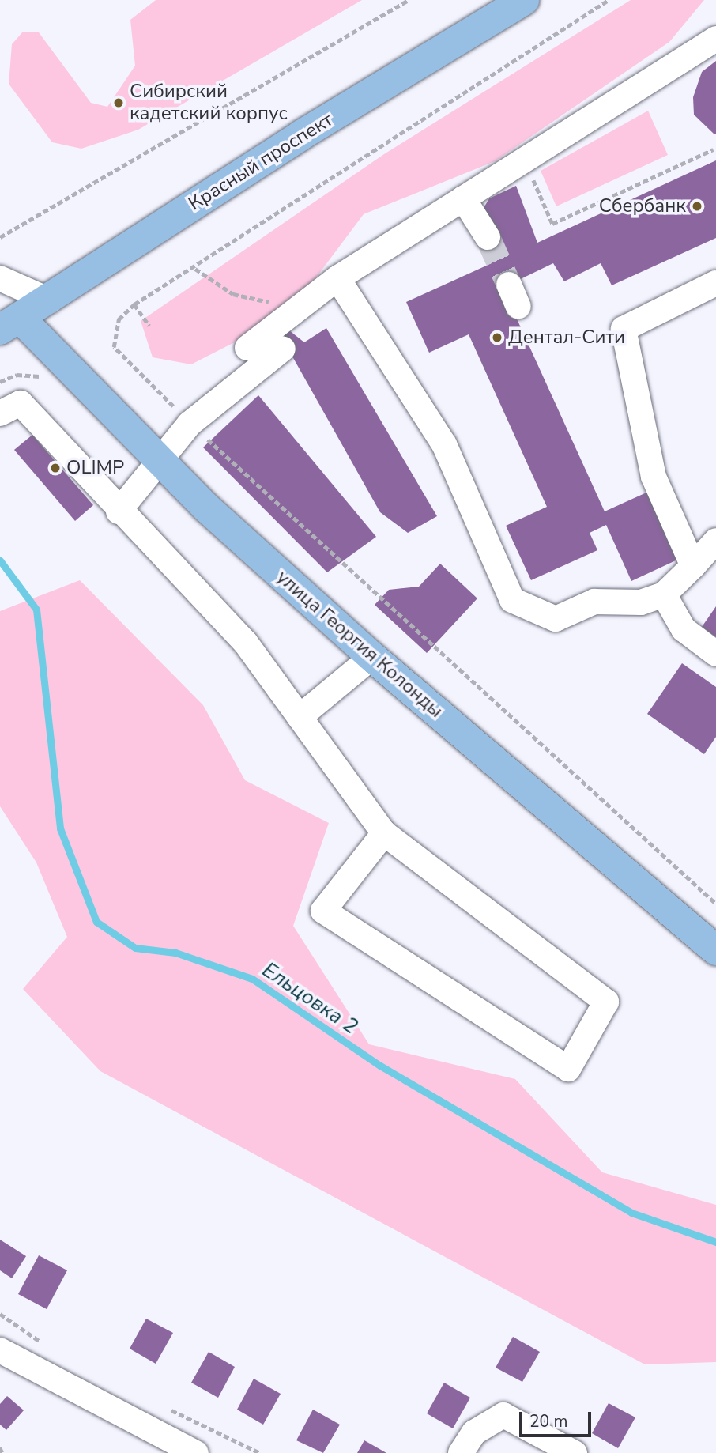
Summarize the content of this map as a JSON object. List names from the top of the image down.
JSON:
{
  "streets": {
    "main road": ["Красный проспект", "улица Георгия Колонды"]
  },
  "crossings": [
    ["Красный проспект", "улица Георгия Колонды"]
  ],
  "water": ["Ельцовка 2"],
  "places": [
    "Сибирский кадетский корпус",
    "Сбербанк",
    "Дентал-Сити",
    "OLIMP"
  ],
  "scale_bar": "20 m"
}
